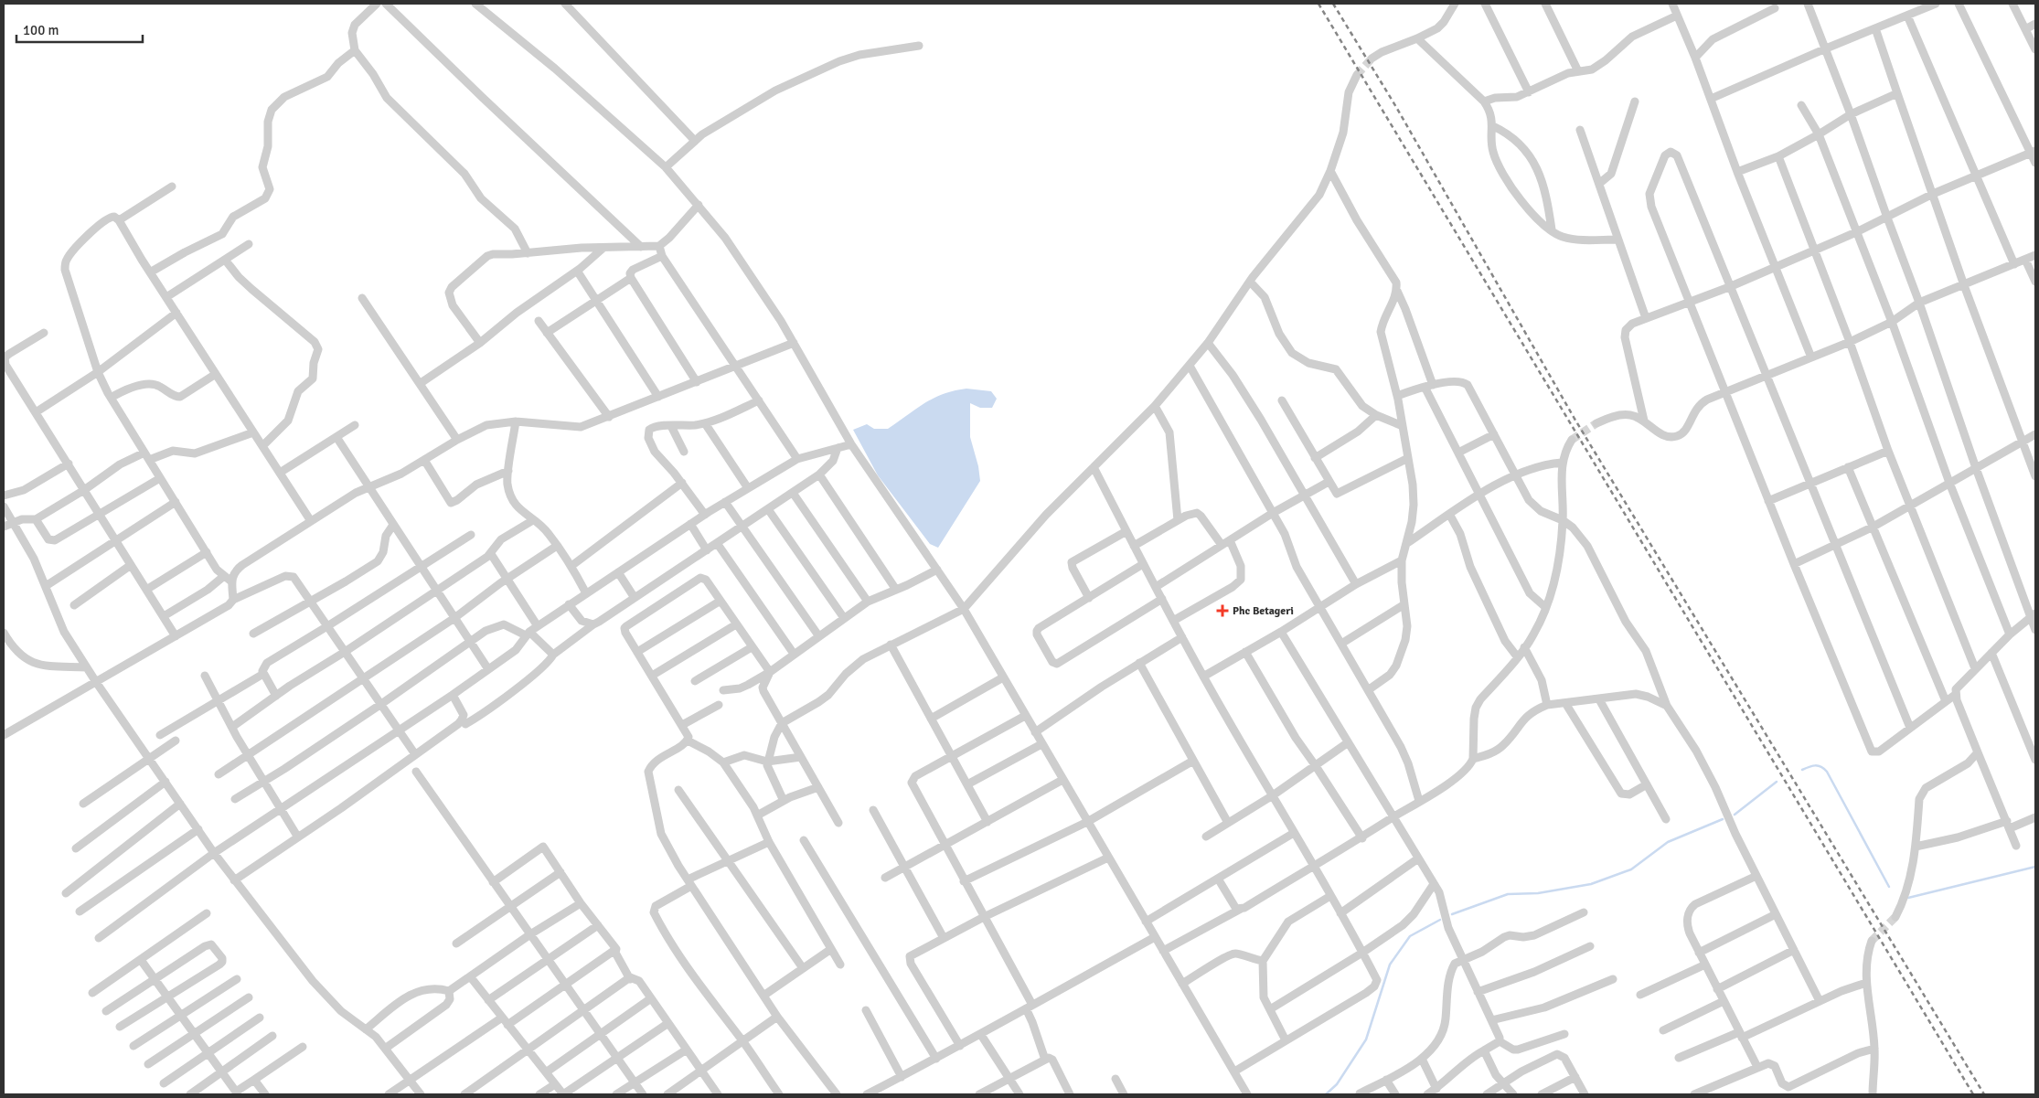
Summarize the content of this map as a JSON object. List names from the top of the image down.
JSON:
{
  "places": {
    "health": ["Phc Betageri"]
  },
  "scale_bar": "100 m"
}
